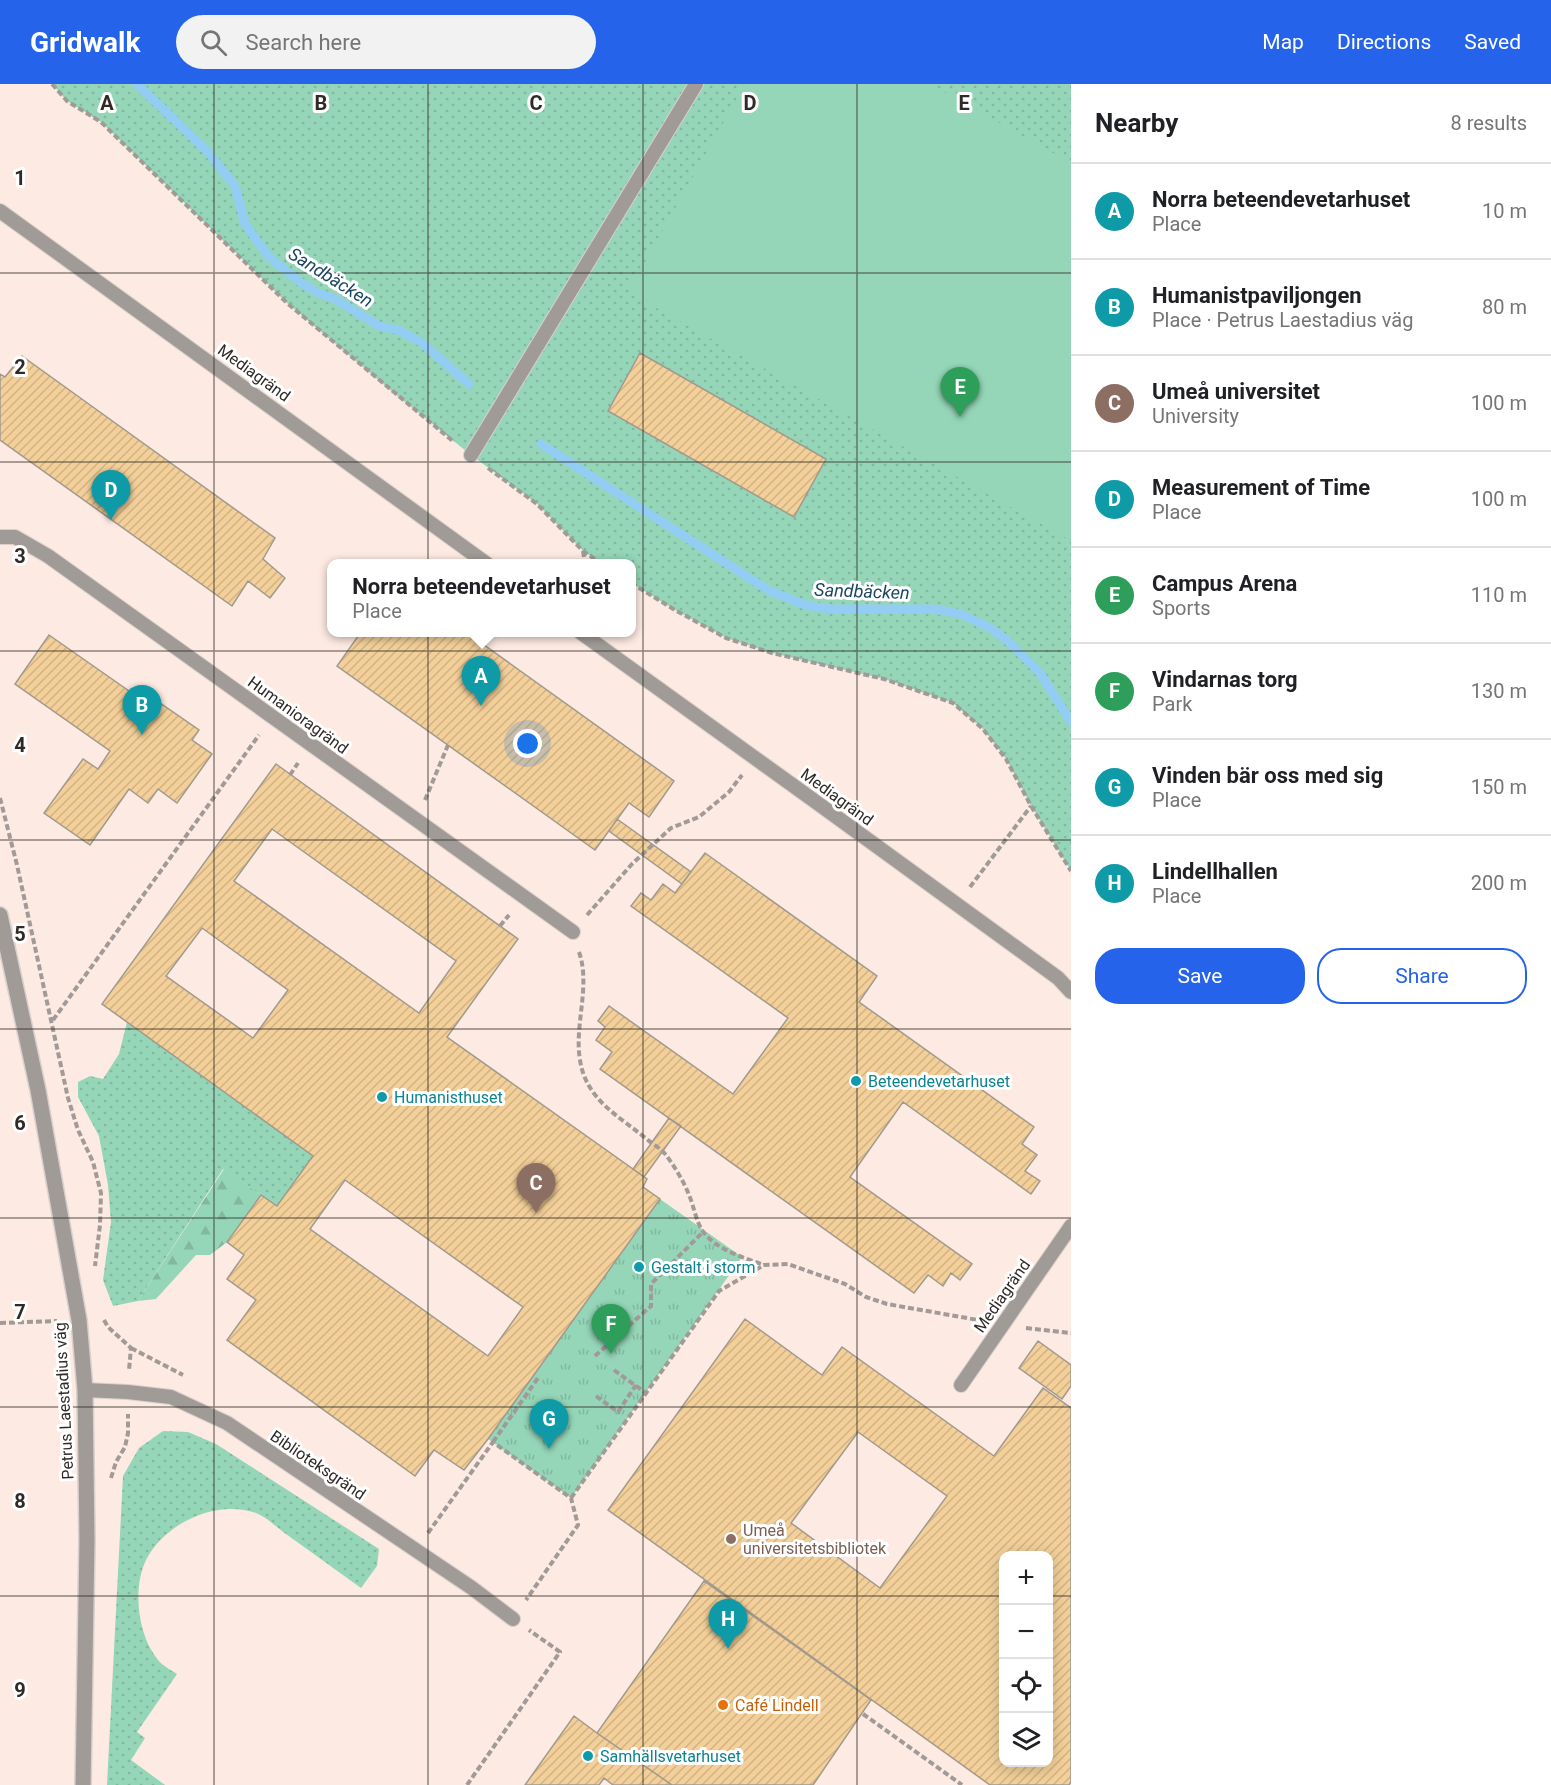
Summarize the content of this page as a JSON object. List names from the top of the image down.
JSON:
{
  "streets": {
    "street": ["Petrus Laestadius väg"],
    "lane": ["Mediagränd", "Humanioragränd", "Biblioteksgränd"]
  },
  "crossings": [
    ["Petrus Laestadius väg", "Biblioteksgränd"]
  ],
  "water": ["Sandbäcken"],
  "places": [
    "Beteendevetarhuset",
    "Humanisthuset",
    "Gestalt i storm",
    "Umeå universitetsbibliotek",
    "Café Lindell",
    "Samhällsvetarhuset"
  ],
  "page": {
    "header": "Gridwalk",
    "search": "Search here",
    "nav": ["Map", "Directions", "Saved"],
    "heading": ["Nearby", "8 results"],
    "list": [
      {
        "mark": "A",
        "name": "Norra beteendevetarhuset",
        "note": "Place",
        "value": "10 m"
      },
      {
        "mark": "B",
        "name": "Humanistpaviljongen",
        "note": "Place · Petrus Laestadius väg",
        "value": "80 m"
      },
      {
        "mark": "C",
        "name": "Umeå universitet",
        "note": "University",
        "value": "100 m"
      },
      {
        "mark": "D",
        "name": "Measurement of Time",
        "note": "Place",
        "value": "100 m"
      },
      {
        "mark": "E",
        "name": "Campus Arena",
        "note": "Sports",
        "value": "110 m"
      },
      {
        "mark": "F",
        "name": "Vindarnas torg",
        "note": "Park",
        "value": "130 m"
      },
      {
        "mark": "G",
        "name": "Vinden bär oss med sig",
        "note": "Place",
        "value": "150 m"
      },
      {
        "mark": "H",
        "name": "Lindellhallen",
        "note": "Place",
        "value": "200 m"
      }
    ],
    "pins": [
      "E",
      "D",
      "A",
      "B",
      "C",
      "F",
      "G",
      "H"
    ],
    "popup": ["Norra beteendevetarhuset", "Place"],
    "buttons": ["Save", "Share"],
    "map_buttons": ["+", "−"]
  },
  "grid": {
    "columns": [
      "A",
      "B",
      "C",
      "D",
      "E"
    ],
    "rows": [
      "1",
      "2",
      "3",
      "4",
      "5",
      "6",
      "7",
      "8",
      "9"
    ]
  }
}
